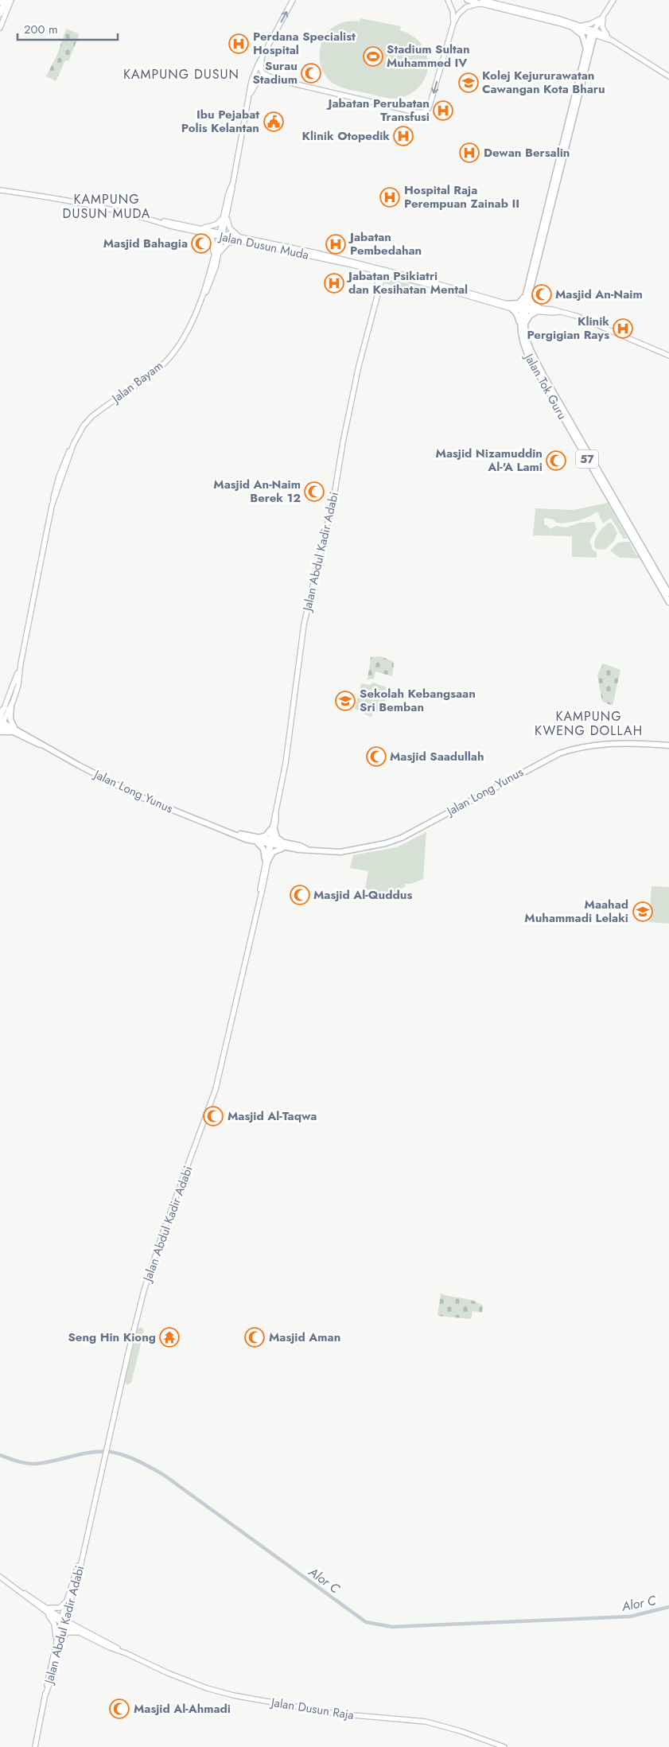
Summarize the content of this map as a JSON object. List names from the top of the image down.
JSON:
{
  "streets": {
    "main road": [
      "Jalan Dusun Muda",
      "Jalan Bayam",
      "Jalan Tok Guru",
      "57",
      "Jalan Abdul Kadir Adabi",
      "Jalan Long Yunus",
      "Jalan Dusun Raja"
    ]
  },
  "crossings": [
    ["Jalan Dusun Muda", "Jalan Tok Guru"],
    ["Jalan Dusun Muda", "Jalan Abdul Kadir Adabi"],
    ["Jalan Abdul Kadir Adabi", "Jalan Long Yunus"],
    ["Jalan Abdul Kadir Adabi", "Jalan Dusun Raja"]
  ],
  "districts": ["KAMPUNG DUSUN", "KAMPUNG DUSUN MUDA", "KAMPUNG KWENG DOLLAH"],
  "water": ["Alor C"],
  "places": {
    "hospital": [
      "Perdana Specialist Hospital",
      "Jabatan Perubatan Transfusi",
      "Klinik Otopedik",
      "Dewan Bersalin",
      "Hospital Raja Perempuan Zainab II",
      "Jabatan Pembedahan",
      "Jabatan Psikiatri dan Kesihatan Mental",
      "Klinik Pergigian Rays"
    ],
    "sports": ["Stadium Sultan Muhammed IV"],
    "mosque": [
      "Surau Stadium",
      "Masjid Bahagia",
      "Masjid An-Naim",
      "Masjid Nizamuddin Al-'A Lami",
      "Masjid An-Naim Berek 12",
      "Masjid Saadullah",
      "Masjid Al-Quddus",
      "Masjid Al-Taqwa",
      "Masjid Aman",
      "Masjid Al-Ahmadi"
    ],
    "school or university": ["Kolej Kejururawatan Cawangan Kota Bharu", "Sekolah Kebangsaan Sri Bemban", "Maahad Muhammadi Lelaki"],
    "public building": ["Ibu Pejabat Polis Kelantan"],
    "temple": ["Seng Hin Kiong"]
  },
  "scale_bar": "200 m"
}
